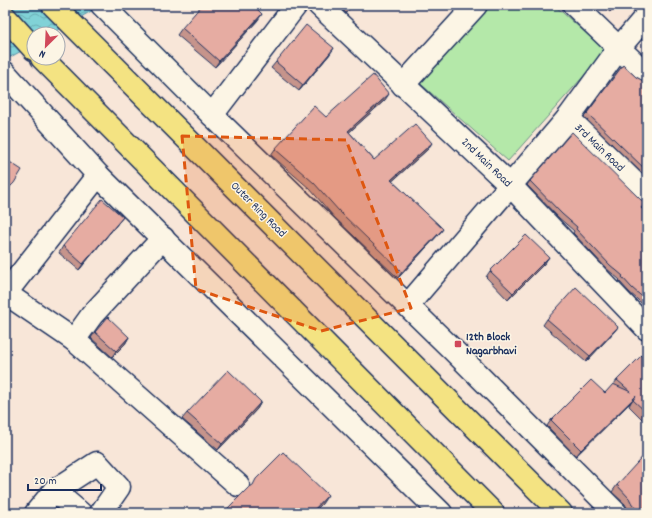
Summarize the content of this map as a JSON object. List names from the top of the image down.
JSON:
{
  "streets": {
    "highway": ["Outer Ring Road"],
    "street": ["3rd Main Road", "2nd Main Road"]
  },
  "places": {
    "transit": ["12th Block Nagarbhavi"]
  },
  "scale_bar": "20 m",
  "north": "bottom left"
}
